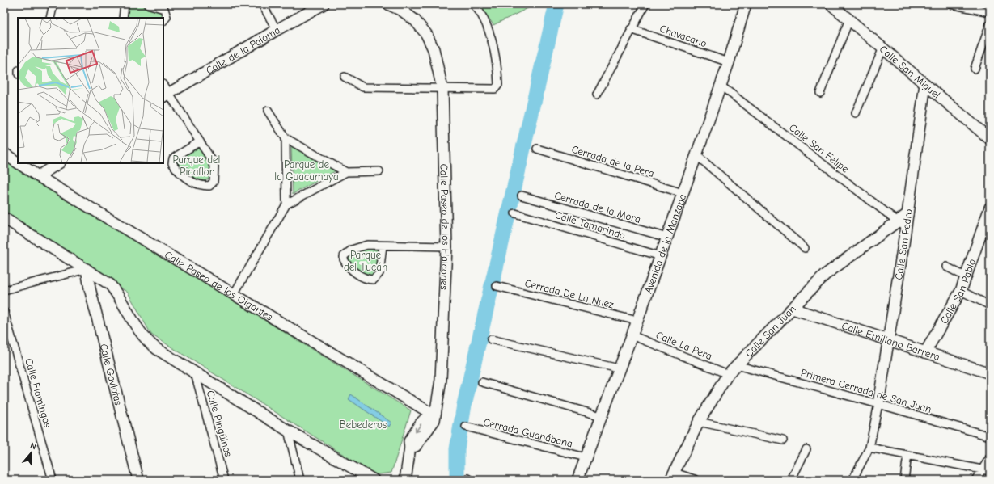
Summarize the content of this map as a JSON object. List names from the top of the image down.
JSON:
{
  "streets": {
    "street": [
      "Chavacano",
      "Calle de la Paloma",
      "Calle San Miguel",
      "Calle San Felipe",
      "Cerrada de la Pera",
      "Cerrada de la Mora",
      "Calle Tamarindo",
      "Calle Paseo de los Halcones",
      "Avenida de la Manzana",
      "Calle San Pedro",
      "Calle Paseo de los Gigantes",
      "Calle San Pablo",
      "Cerrada De La Nuez",
      "Calle San Juan",
      "Calle Emiliano Barrera",
      "Calle La Pera",
      "Calle Gaviotas",
      "Primera Cerrada de San Juan",
      "Calle Flamingos",
      "Calle Pingüinos",
      "Cerrada Guanábana"
    ]
  },
  "crossings": [
    ["Chavacano", "Avenida de la Manzana"],
    ["Calle San Miguel", "Calle San Pedro"],
    ["Calle San Felipe", "Avenida de la Manzana"],
    ["Calle San Felipe", "Calle San Pedro"],
    ["Calle San Felipe", "Calle San Juan"],
    ["Cerrada de la Pera", "Avenida de la Manzana"],
    ["Cerrada de la Mora", "Avenida de la Manzana"],
    ["Calle Tamarindo", "Avenida de la Manzana"],
    ["Calle Paseo de los Halcones", "Calle Paseo de los Gigantes"],
    ["Avenida de la Manzana", "Cerrada De La Nuez"],
    ["Avenida de la Manzana", "Calle La Pera"],
    ["Avenida de la Manzana", "Cerrada Guanábana"],
    ["Calle San Pedro", "Calle San Juan"],
    ["Calle San Pedro", "Calle Emiliano Barrera"],
    ["Calle San Pedro", "Primera Cerrada de San Juan"],
    ["Calle San Pablo", "Calle Emiliano Barrera"],
    ["Calle San Juan", "Calle Emiliano Barrera"],
    ["Calle San Juan", "Calle La Pera"],
    ["Calle San Juan", "Primera Cerrada de San Juan"]
  ],
  "parks": [
    "Parque del Picaflor",
    "Parque de la Guacamaya",
    "Parque del Tucán",
    "Bebederos"
  ],
  "north": "top"
}
